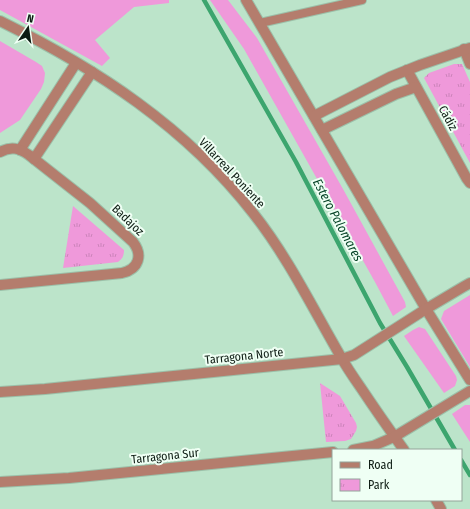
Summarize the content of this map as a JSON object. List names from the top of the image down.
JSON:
{
  "streets": {
    "street": [
      "Cádiz",
      "Villarreal Poniente",
      "Badajoz",
      "Tarragona Norte",
      "Tarragona Sur"
    ]
  },
  "crossings": [
    ["Villarreal Poniente", "Tarragona Norte"]
  ],
  "water": ["Estero Palomares"],
  "legend": ["Road", "Park"],
  "north": "top"
}
